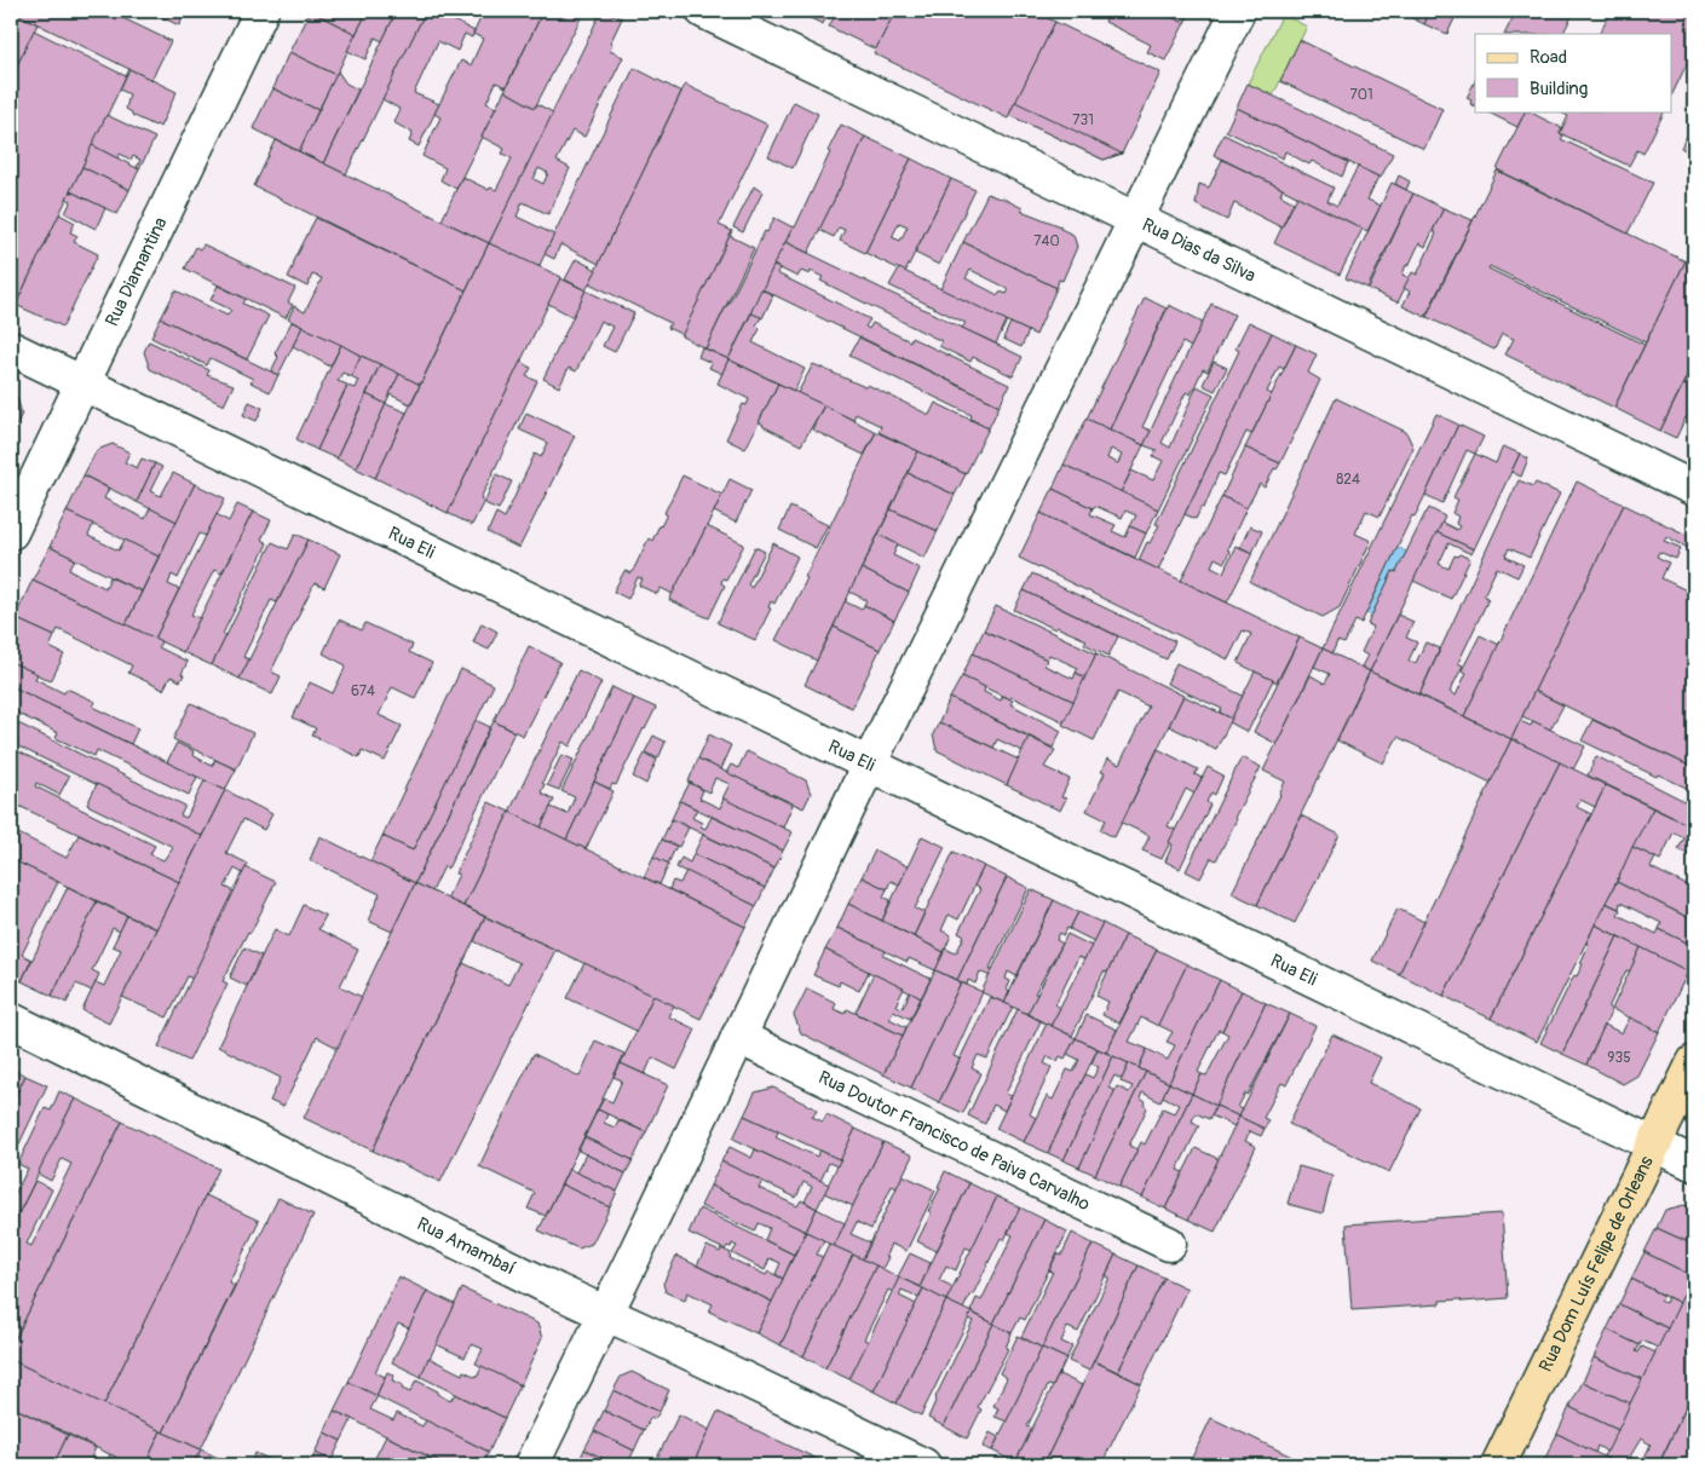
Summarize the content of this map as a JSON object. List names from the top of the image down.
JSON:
{
  "streets": {
    "main road": ["Rua Dom Luís Felipe de Orleans"],
    "street": [
      "Rua Dias da Silva",
      "Rua Diamantina",
      "Rua Eli",
      "Rua Doutor Francisco de Paiva Carvalho",
      "Rua Amambaí"
    ]
  },
  "crossings": [
    ["Rua Diamantina", "Rua Eli"],
    ["Rua Eli", "Rua Dom Luís Felipe de Orleans"]
  ],
  "house_numbers": [
    "701",
    "731",
    "740",
    "824",
    "674",
    "935"
  ],
  "legend": ["Road", "Building"]
}
